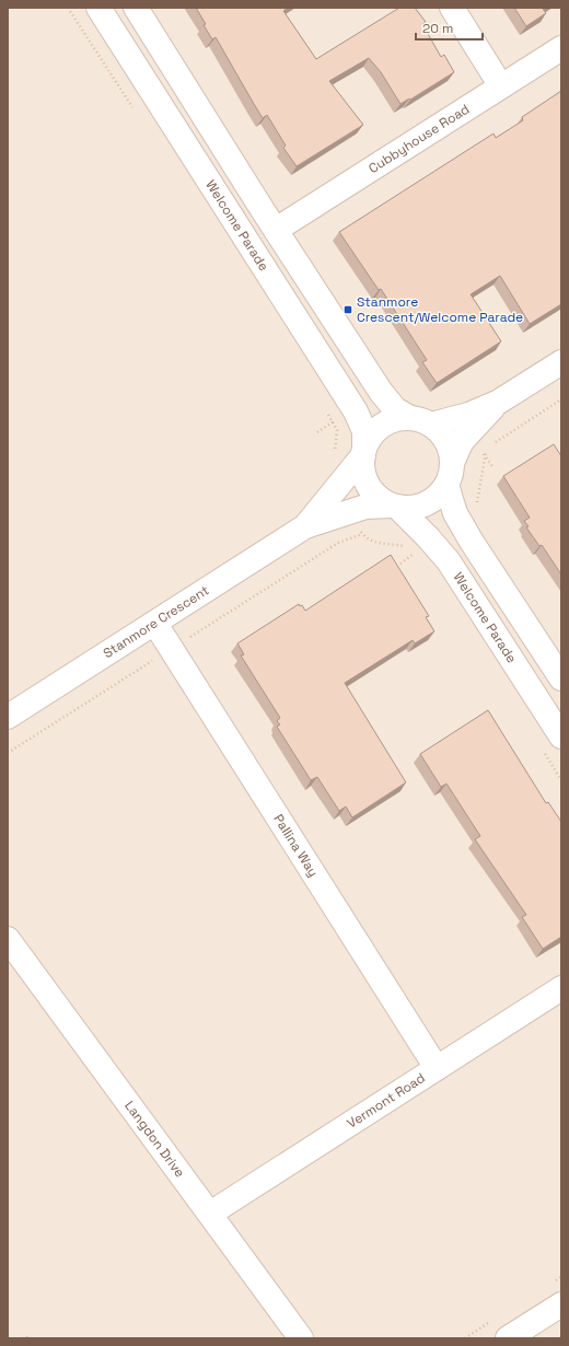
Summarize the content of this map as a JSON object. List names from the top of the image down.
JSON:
{
  "streets": {
    "street": [
      "Cubbyhouse Road",
      "Welcome Parade",
      "Stanmore Crescent",
      "Pallina Way",
      "Vermont Road",
      "Langdon Drive"
    ]
  },
  "crossings": [
    ["Welcome Parade", "Stanmore Crescent"],
    ["Stanmore Crescent", "Pallina Way"],
    ["Pallina Way", "Vermont Road"],
    ["Vermont Road", "Langdon Drive"]
  ],
  "places": {
    "transit": ["Stanmore Crescent/Welcome Parade"]
  },
  "scale_bar": "20 m"
}
